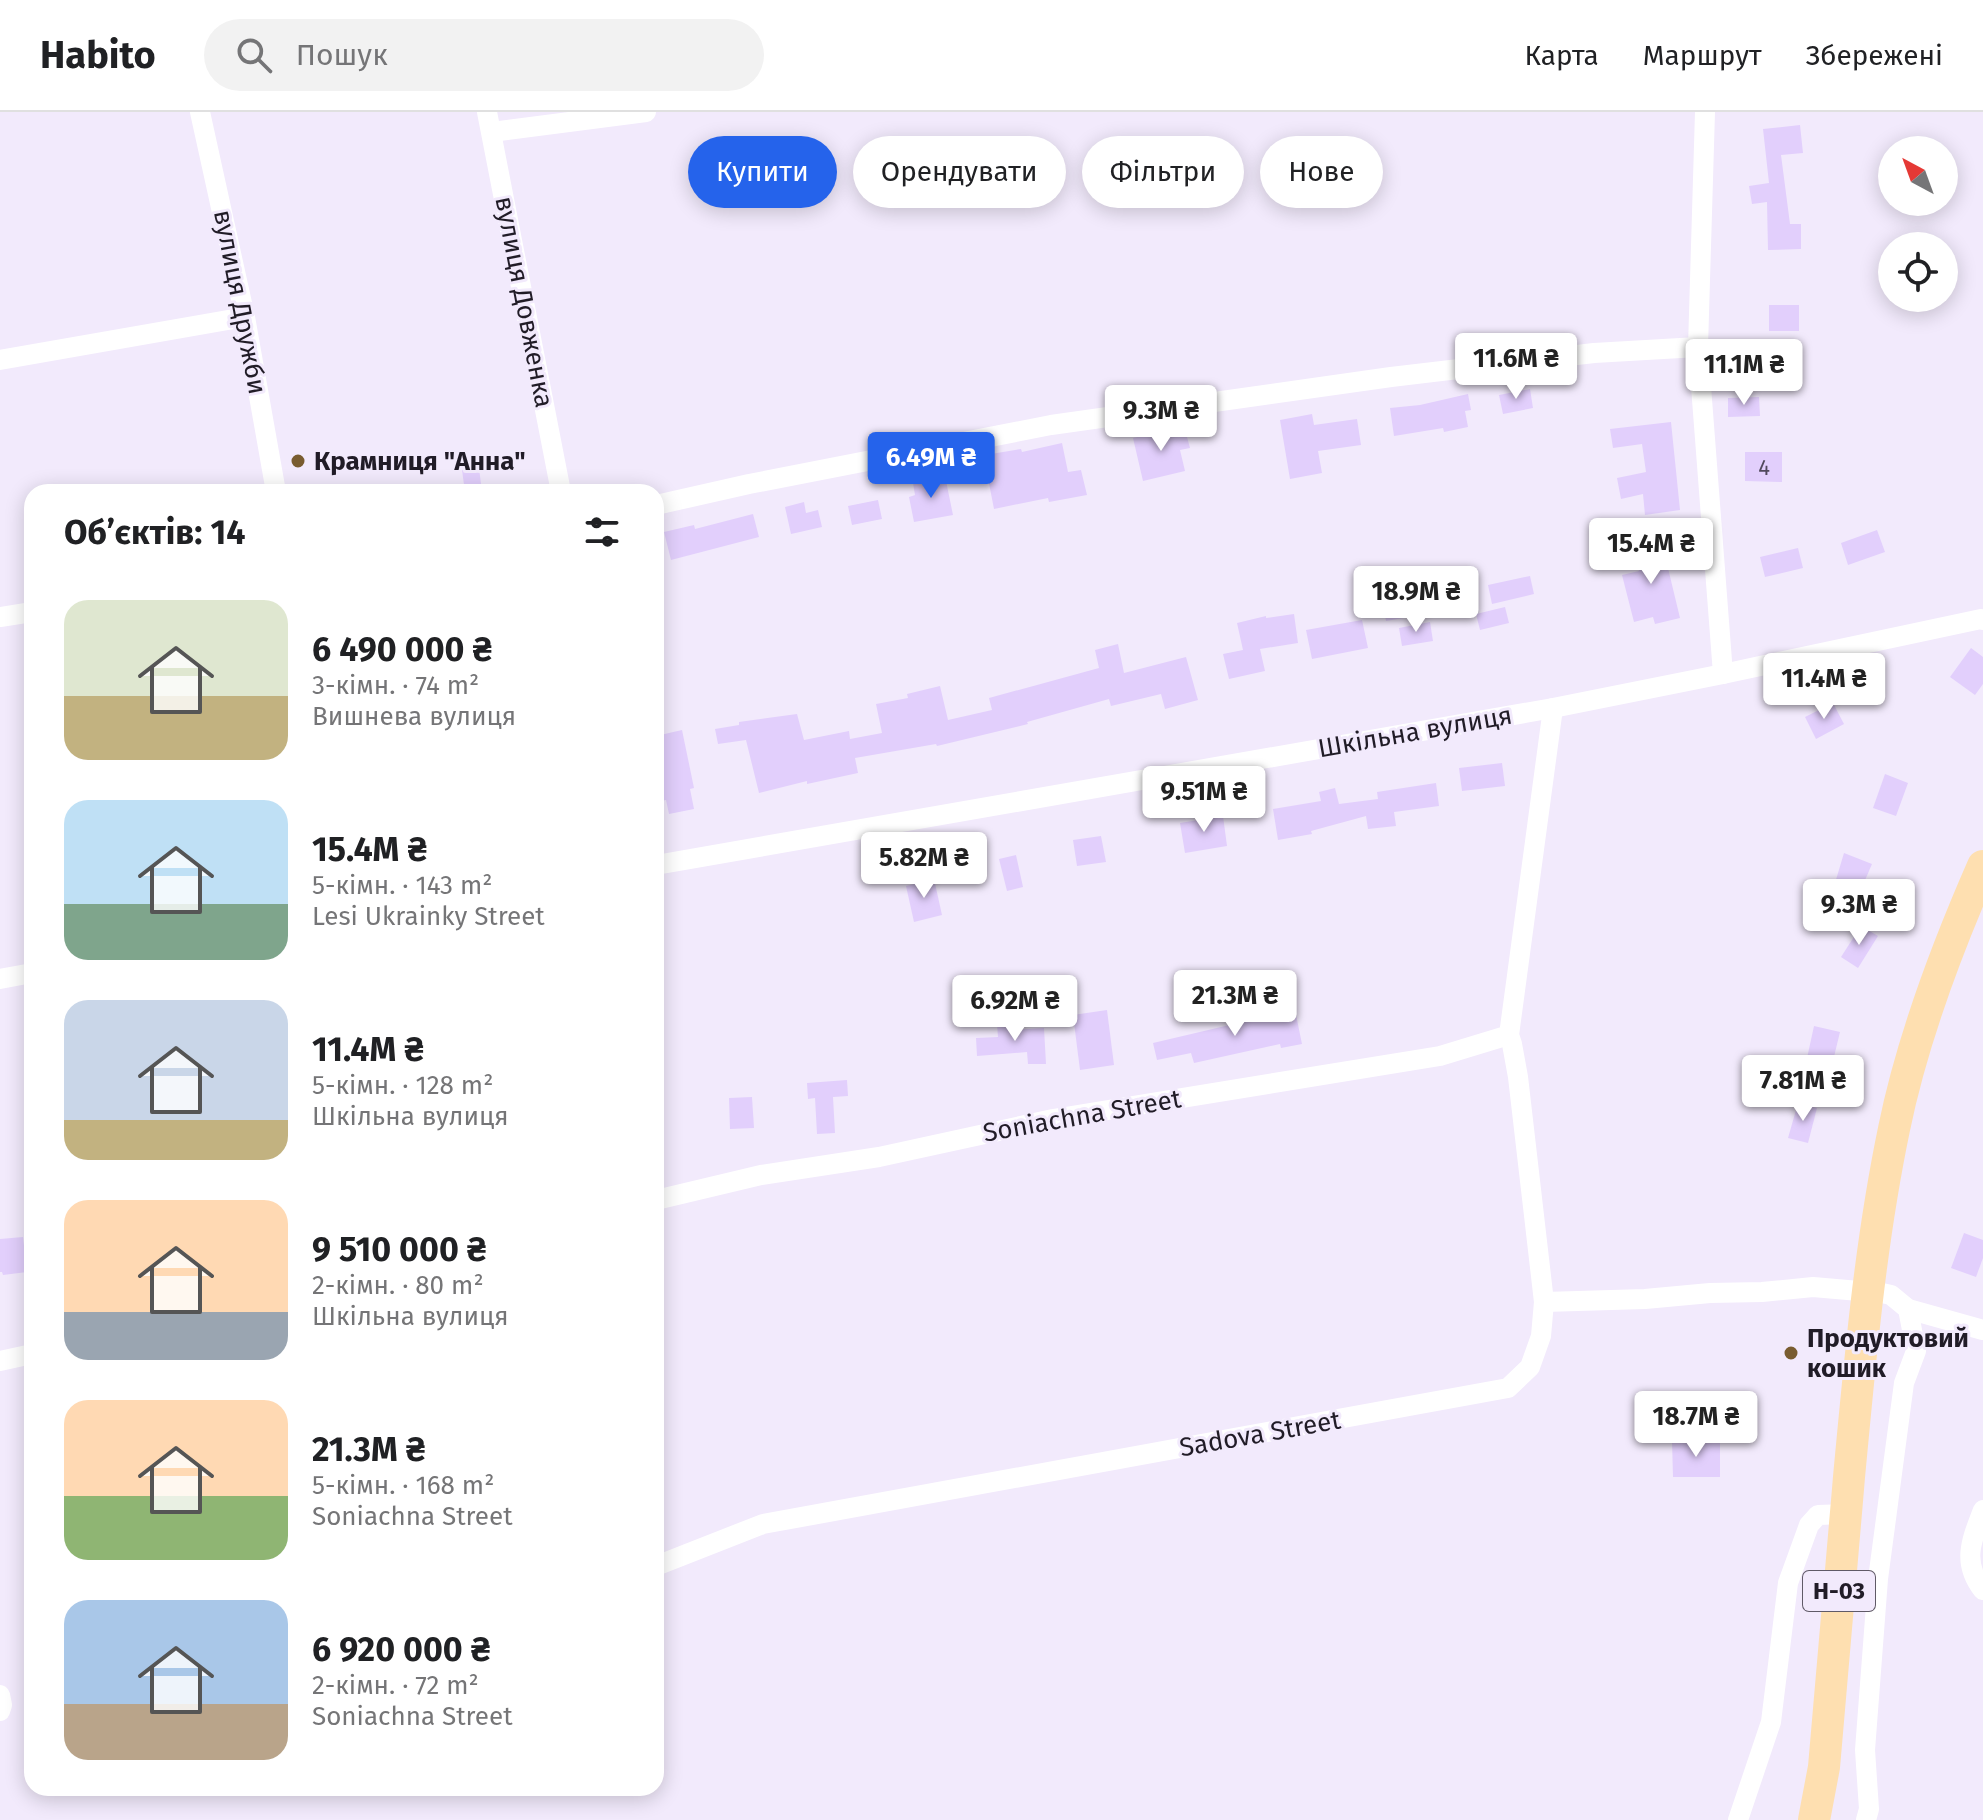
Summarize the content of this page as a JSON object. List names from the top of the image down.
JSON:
{
  "streets": {
    "main road": ["Н-03"],
    "street": [
      "вулиця Дружби",
      "вулиця Довженка",
      "Шкільна вулиця",
      "Soniachna Street",
      "Sadova Street"
    ]
  },
  "crossings": [
    ["Шкільна вулиця", "Sadova Street"],
    ["Soniachna Street", "Sadova Street"]
  ],
  "places": ["Крамниця \"Анна\"", "Продуктовий кошик"],
  "house_numbers": ["4"],
  "north": "top left",
  "page": {
    "header": "Habito",
    "search": "Пошук",
    "nav": ["Карта", "Маршрут", "Збережені"],
    "chip": [
      "Купити",
      "Орендувати",
      "Фільтри",
      "Нове"
    ],
    "price": [
      "11.6M ₴",
      "11.1M ₴",
      "9.3M ₴",
      "6.49M ₴",
      "15.4M ₴",
      "18.9M ₴",
      "11.4M ₴",
      "9.51M ₴",
      "5.82M ₴",
      "9.3M ₴",
      "21.3M ₴",
      "6.92M ₴",
      "7.81M ₴",
      "18.7M ₴"
    ],
    "heading": "Об’єктів: 14",
    "list": [
      {
        "name": "6 490 000 ₴",
        "note": "3-кімн. · 74 m² · Вишнева вулиця"
      },
      {
        "name": "15.4M ₴",
        "note": "5-кімн. · 143 m² · Lesi Ukrainky Street"
      },
      {
        "name": "11.4M ₴",
        "note": "5-кімн. · 128 m² · Шкільна вулиця"
      },
      {
        "name": "9 510 000 ₴",
        "note": "2-кімн. · 80 m² · Шкільна вулиця"
      },
      {
        "name": "21.3M ₴",
        "note": "5-кімн. · 168 m² · Soniachna Street"
      },
      {
        "name": "6 920 000 ₴",
        "note": "2-кімн. · 72 m² · Soniachna Street"
      }
    ]
  }
}
